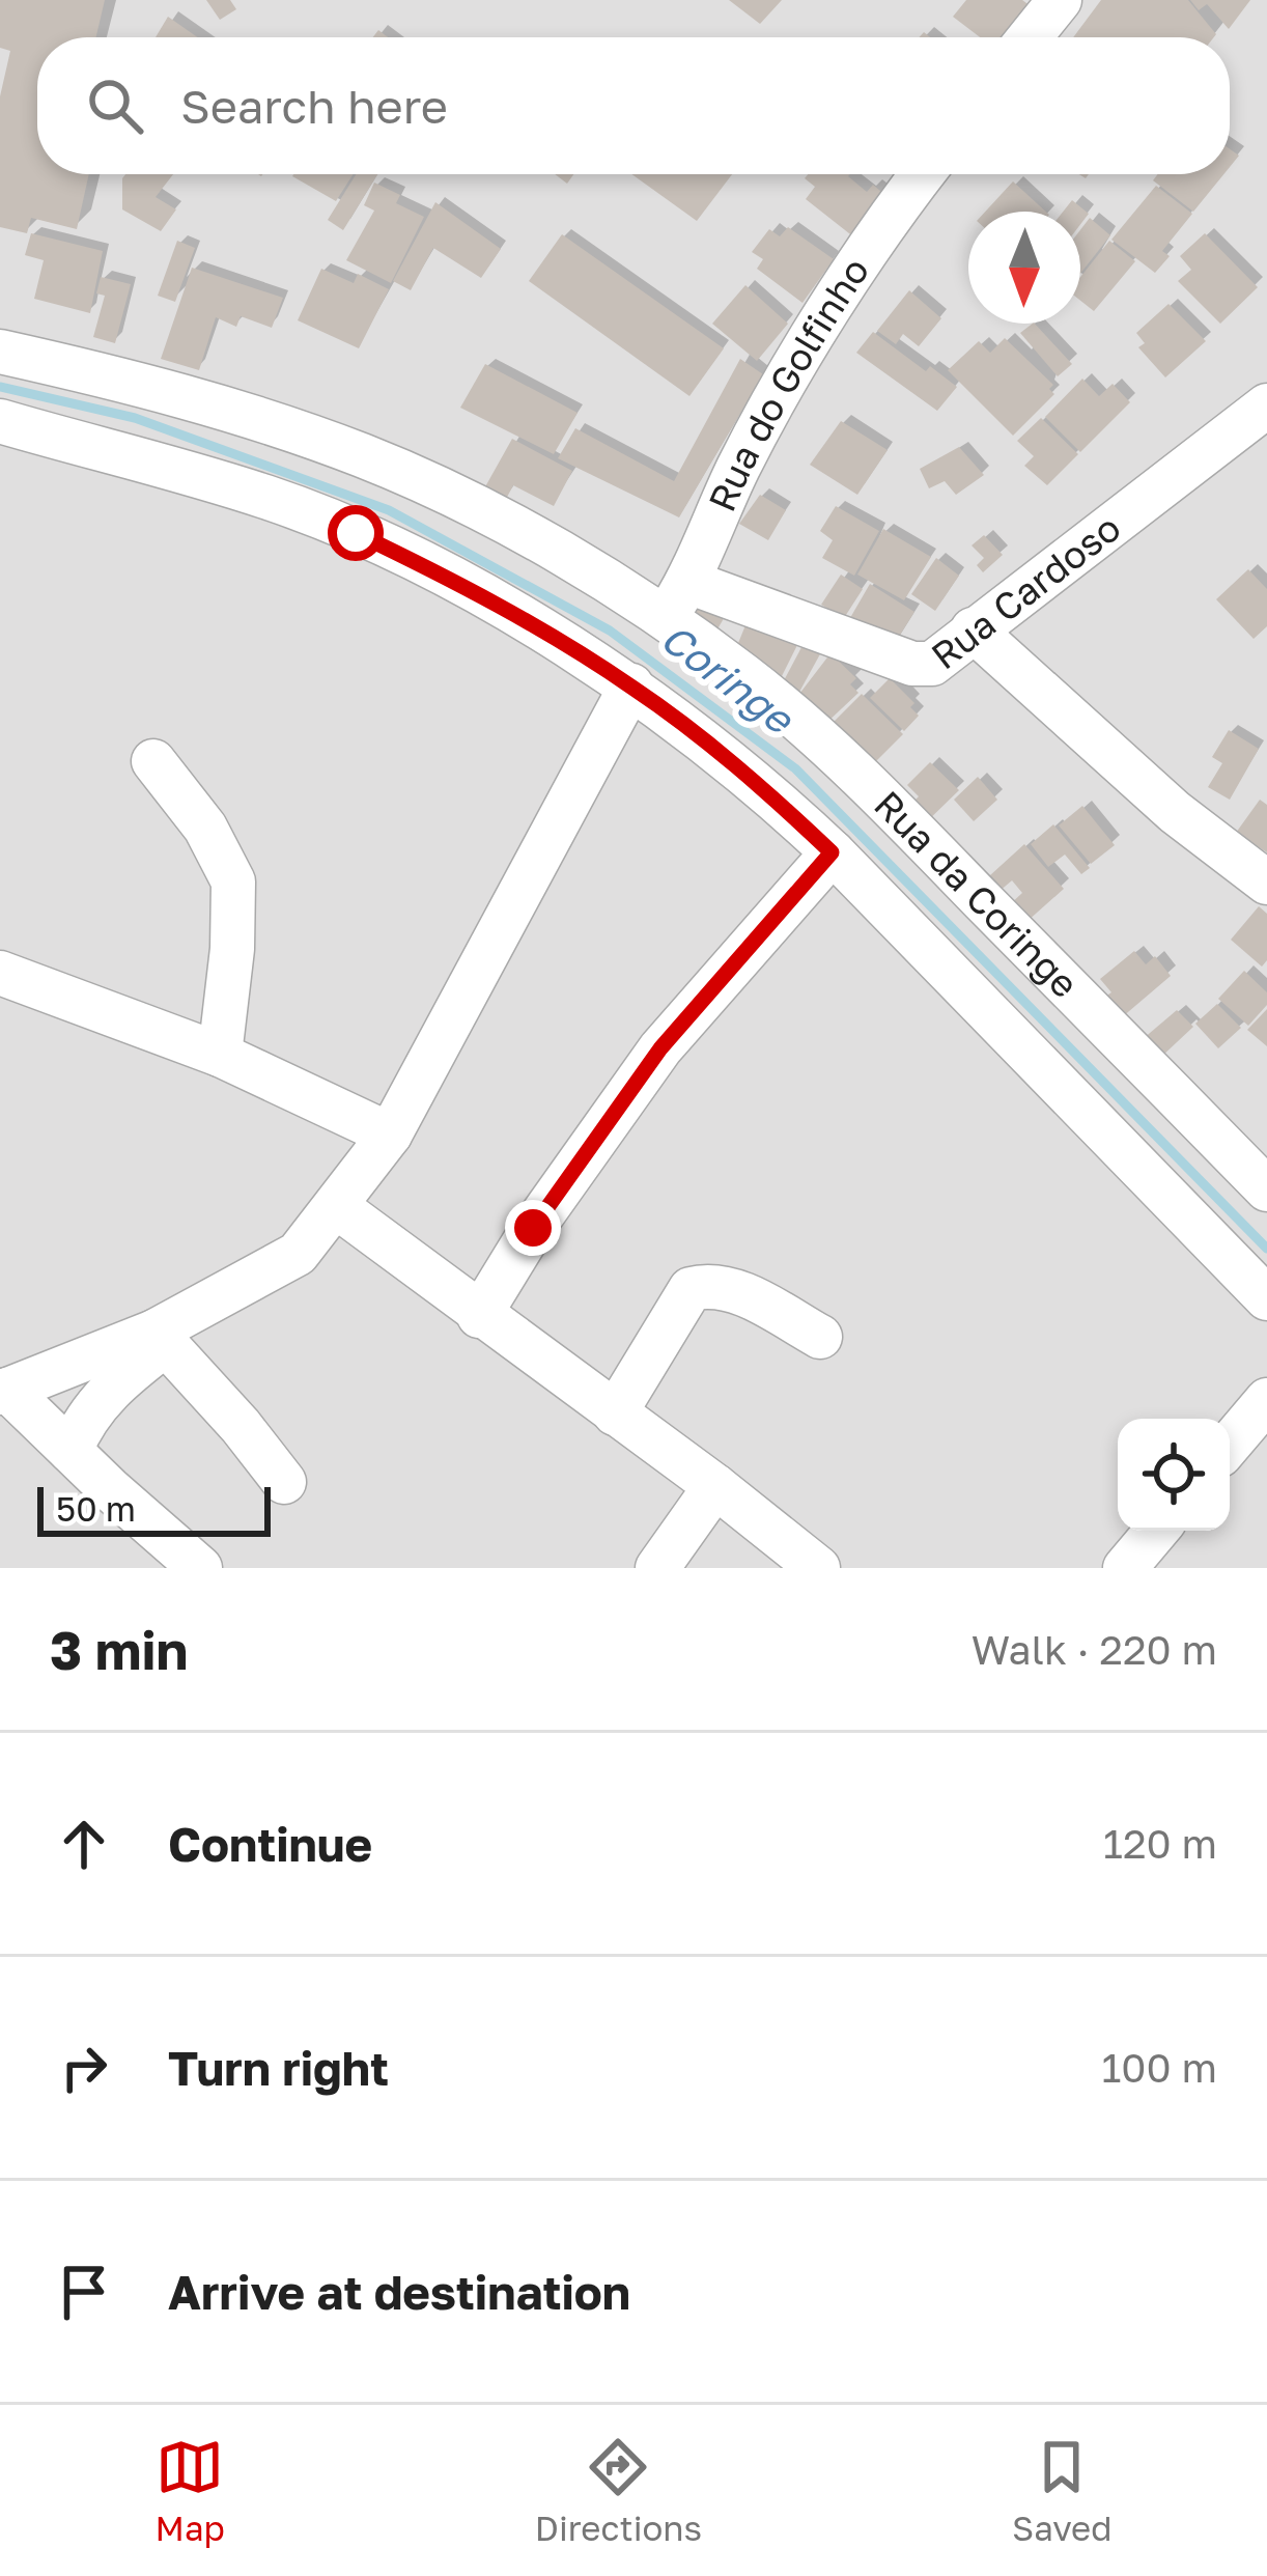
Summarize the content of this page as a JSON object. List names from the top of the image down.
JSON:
{
  "streets": {
    "street": ["Rua do Golfinho", "Rua Cardoso", "Rua da Coringe"]
  },
  "crossings": [
    ["Rua do Golfinho", "Rua Cardoso"],
    ["Rua do Golfinho", "Rua da Coringe"]
  ],
  "water": ["Coringe"],
  "scale_bar": "50 m",
  "north": "bottom",
  "page": {
    "search": "Search here",
    "scale": "50 m",
    "heading": ["3 min", "Walk · 220 m"],
    "list": [
      ["Continue", "120 m"],
      ["Turn right", "100 m"],
      "Arrive at destination"
    ],
    "nav": ["Map", "Directions", "Saved"]
  }
}
